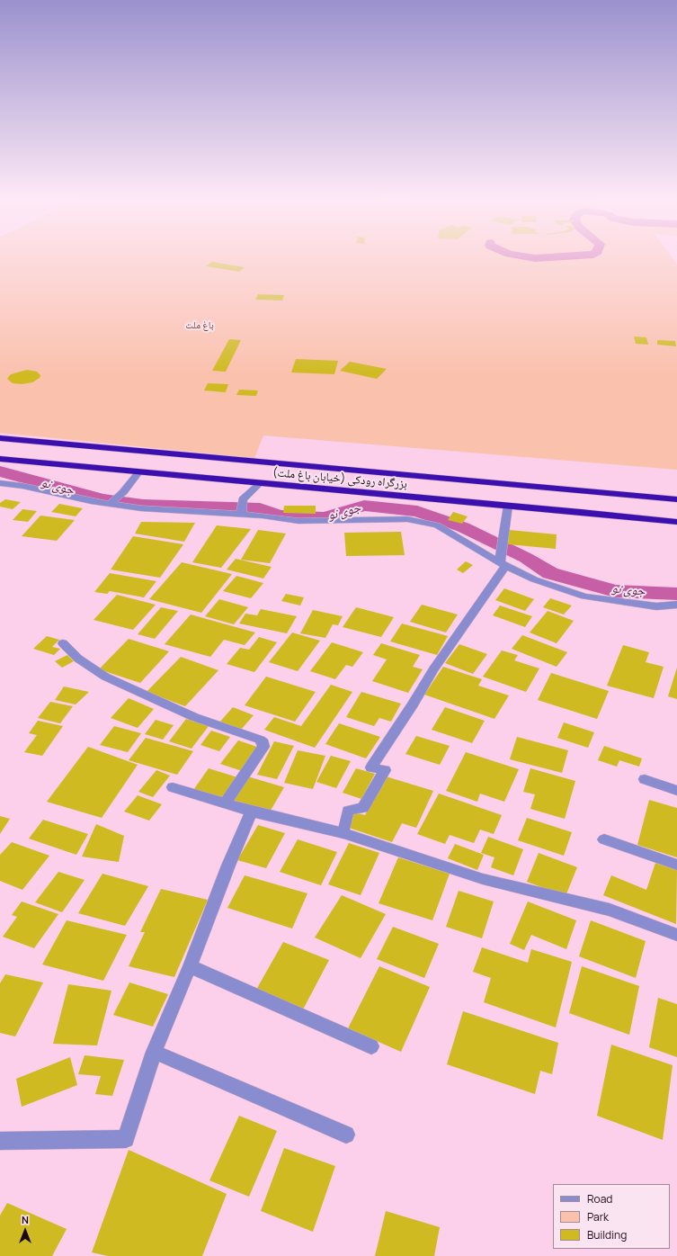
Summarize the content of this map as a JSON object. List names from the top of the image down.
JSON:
{
  "streets": {
    "highway": ["بزرگراه رودکی (خیابان باغ ملت)"]
  },
  "water": ["جوی نو"],
  "parks": ["باغ ملت"],
  "legend": ["Road", "Park", "Building"],
  "north": "top"
}
